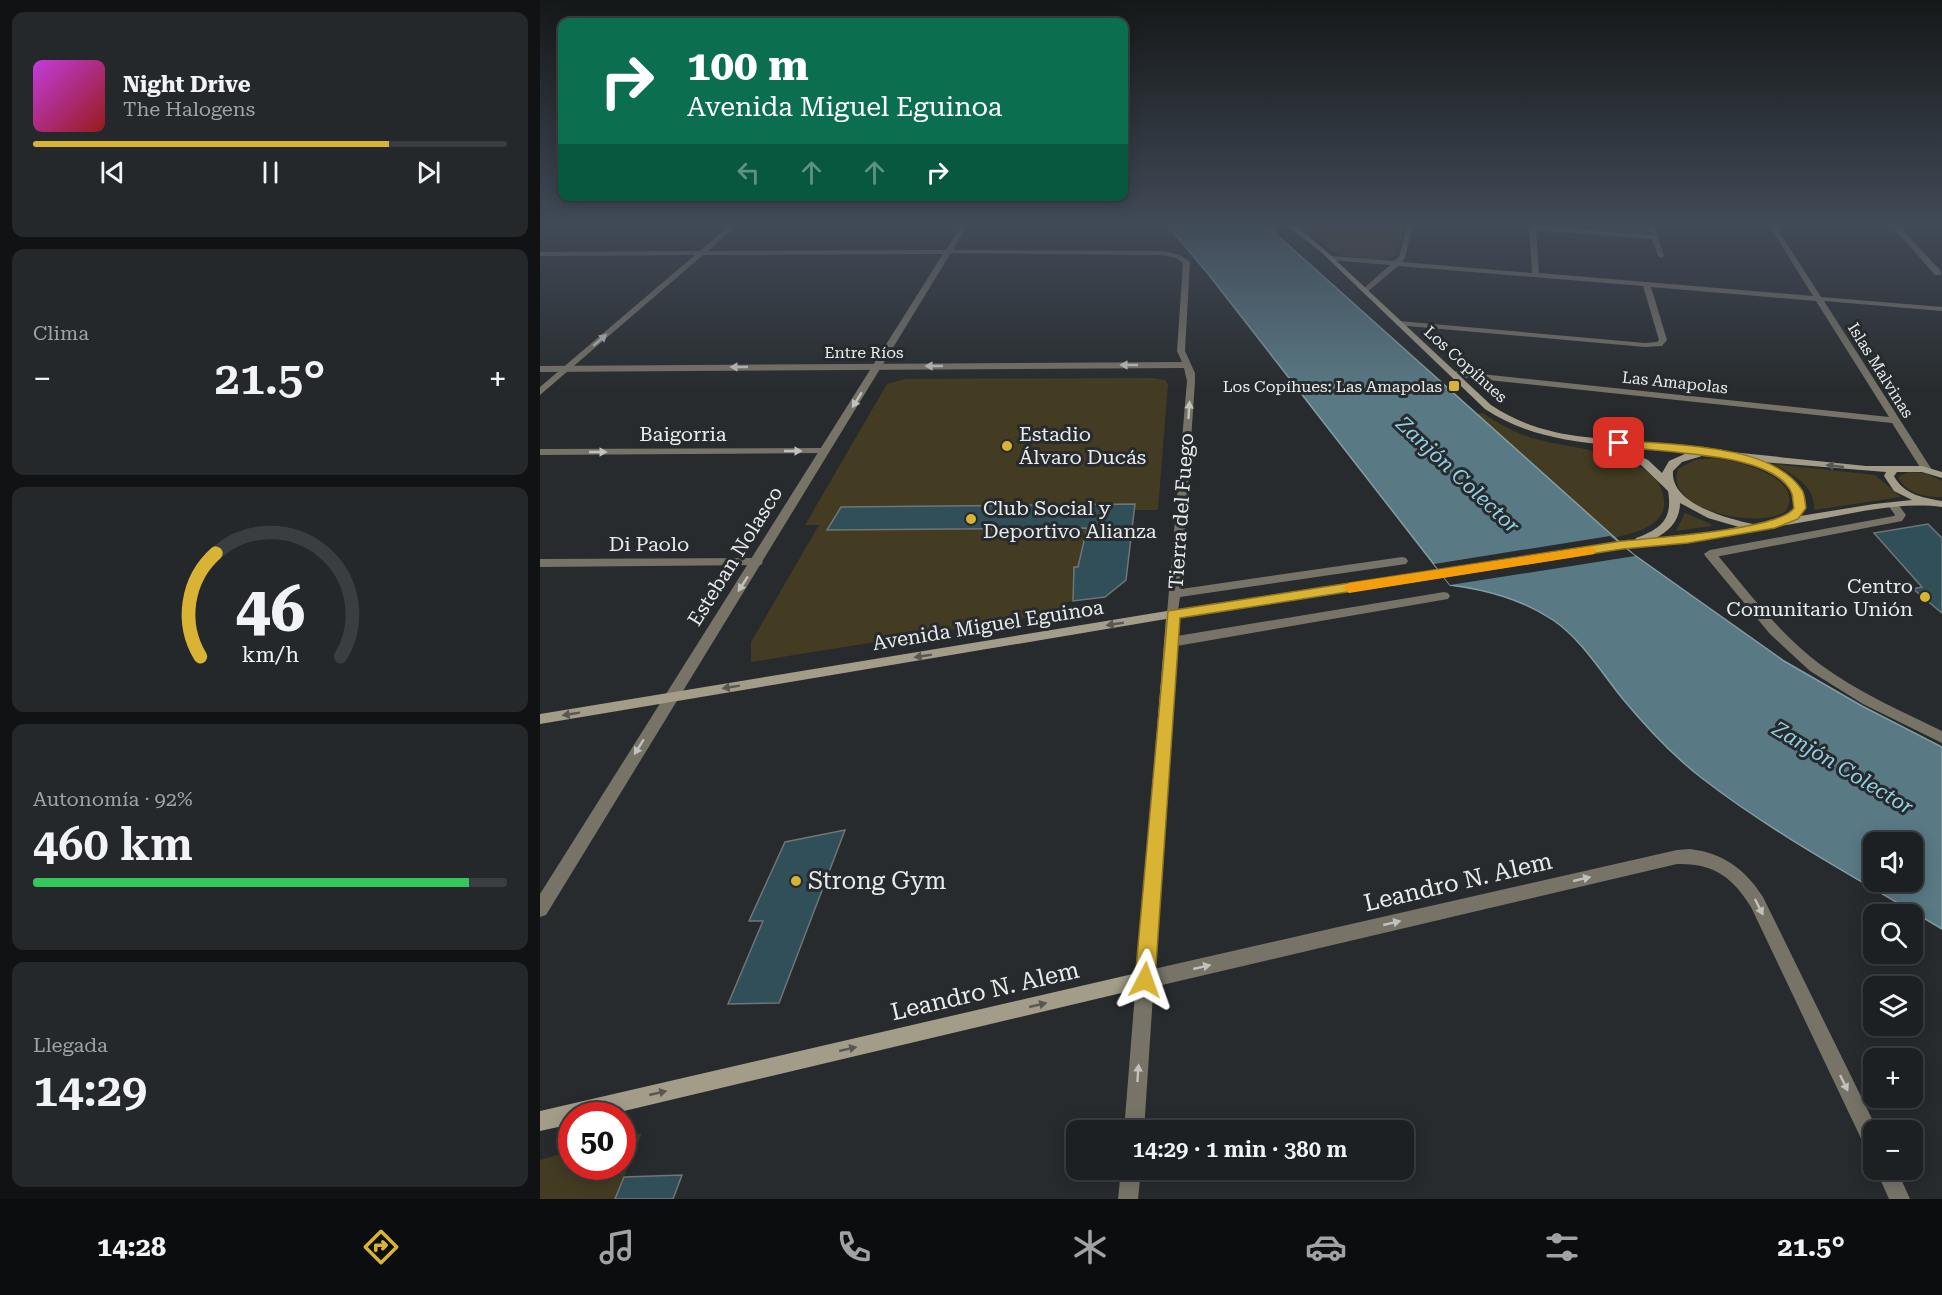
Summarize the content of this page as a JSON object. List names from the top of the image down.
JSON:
{
  "streets": {
    "main road": [
      "Los Copíhues",
      "Tierra del Fuego",
      "Avenida Miguel Eguinoa",
      "Leandro N. Alem"
    ],
    "street": [
      "Entre Ríos",
      "Islas Malvinas",
      "Las Amapolas",
      "Baigorria",
      "Di Paolo",
      "Esteban Nolasco"
    ]
  },
  "crossings": [
    ["Entre Ríos", "Tierra del Fuego"],
    ["Entre Ríos", "Esteban Nolasco"],
    ["Los Copíhues", "Las Amapolas"],
    ["Islas Malvinas", "Las Amapolas"],
    ["Baigorria", "Esteban Nolasco"],
    ["Tierra del Fuego", "Avenida Miguel Eguinoa"],
    ["Tierra del Fuego", "Leandro N. Alem"],
    ["Di Paolo", "Esteban Nolasco"],
    ["Esteban Nolasco", "Avenida Miguel Eguinoa"]
  ],
  "one_way": [
    "Entre Ríos",
    "Baigorria",
    "Tierra del Fuego",
    "Esteban Nolasco",
    "Avenida Miguel Eguinoa",
    "Leandro N. Alem"
  ],
  "water": ["Zanjón Colector"],
  "places": {
    "transit": ["Los Copíhues: Las Amapolas"],
    "other": [
      "Estadio Álvaro Ducás",
      "Club Social y Deportivo Alianza",
      "Centro Comunitario Unión",
      "Strong Gym"
    ]
  },
  "page": {
    "turn": ["100 m", "Avenida Miguel Eguinoa"],
    "song": ["Night Drive", "The Halogens"],
    "tile": [
      "Clima",
      ["Autonomía · 92%", "460 km"],
      ["Llegada", "14:29"]
    ],
    "heat": ["−", "21.5°", "+"],
    "map_buttons": ["+", "−"],
    "limit": "50",
    "trip": "14:29 · 1 min · 380 m",
    "tabs": ["14:28", "21.5°"],
    "gauge": ["46", "km/h"]
  }
}
